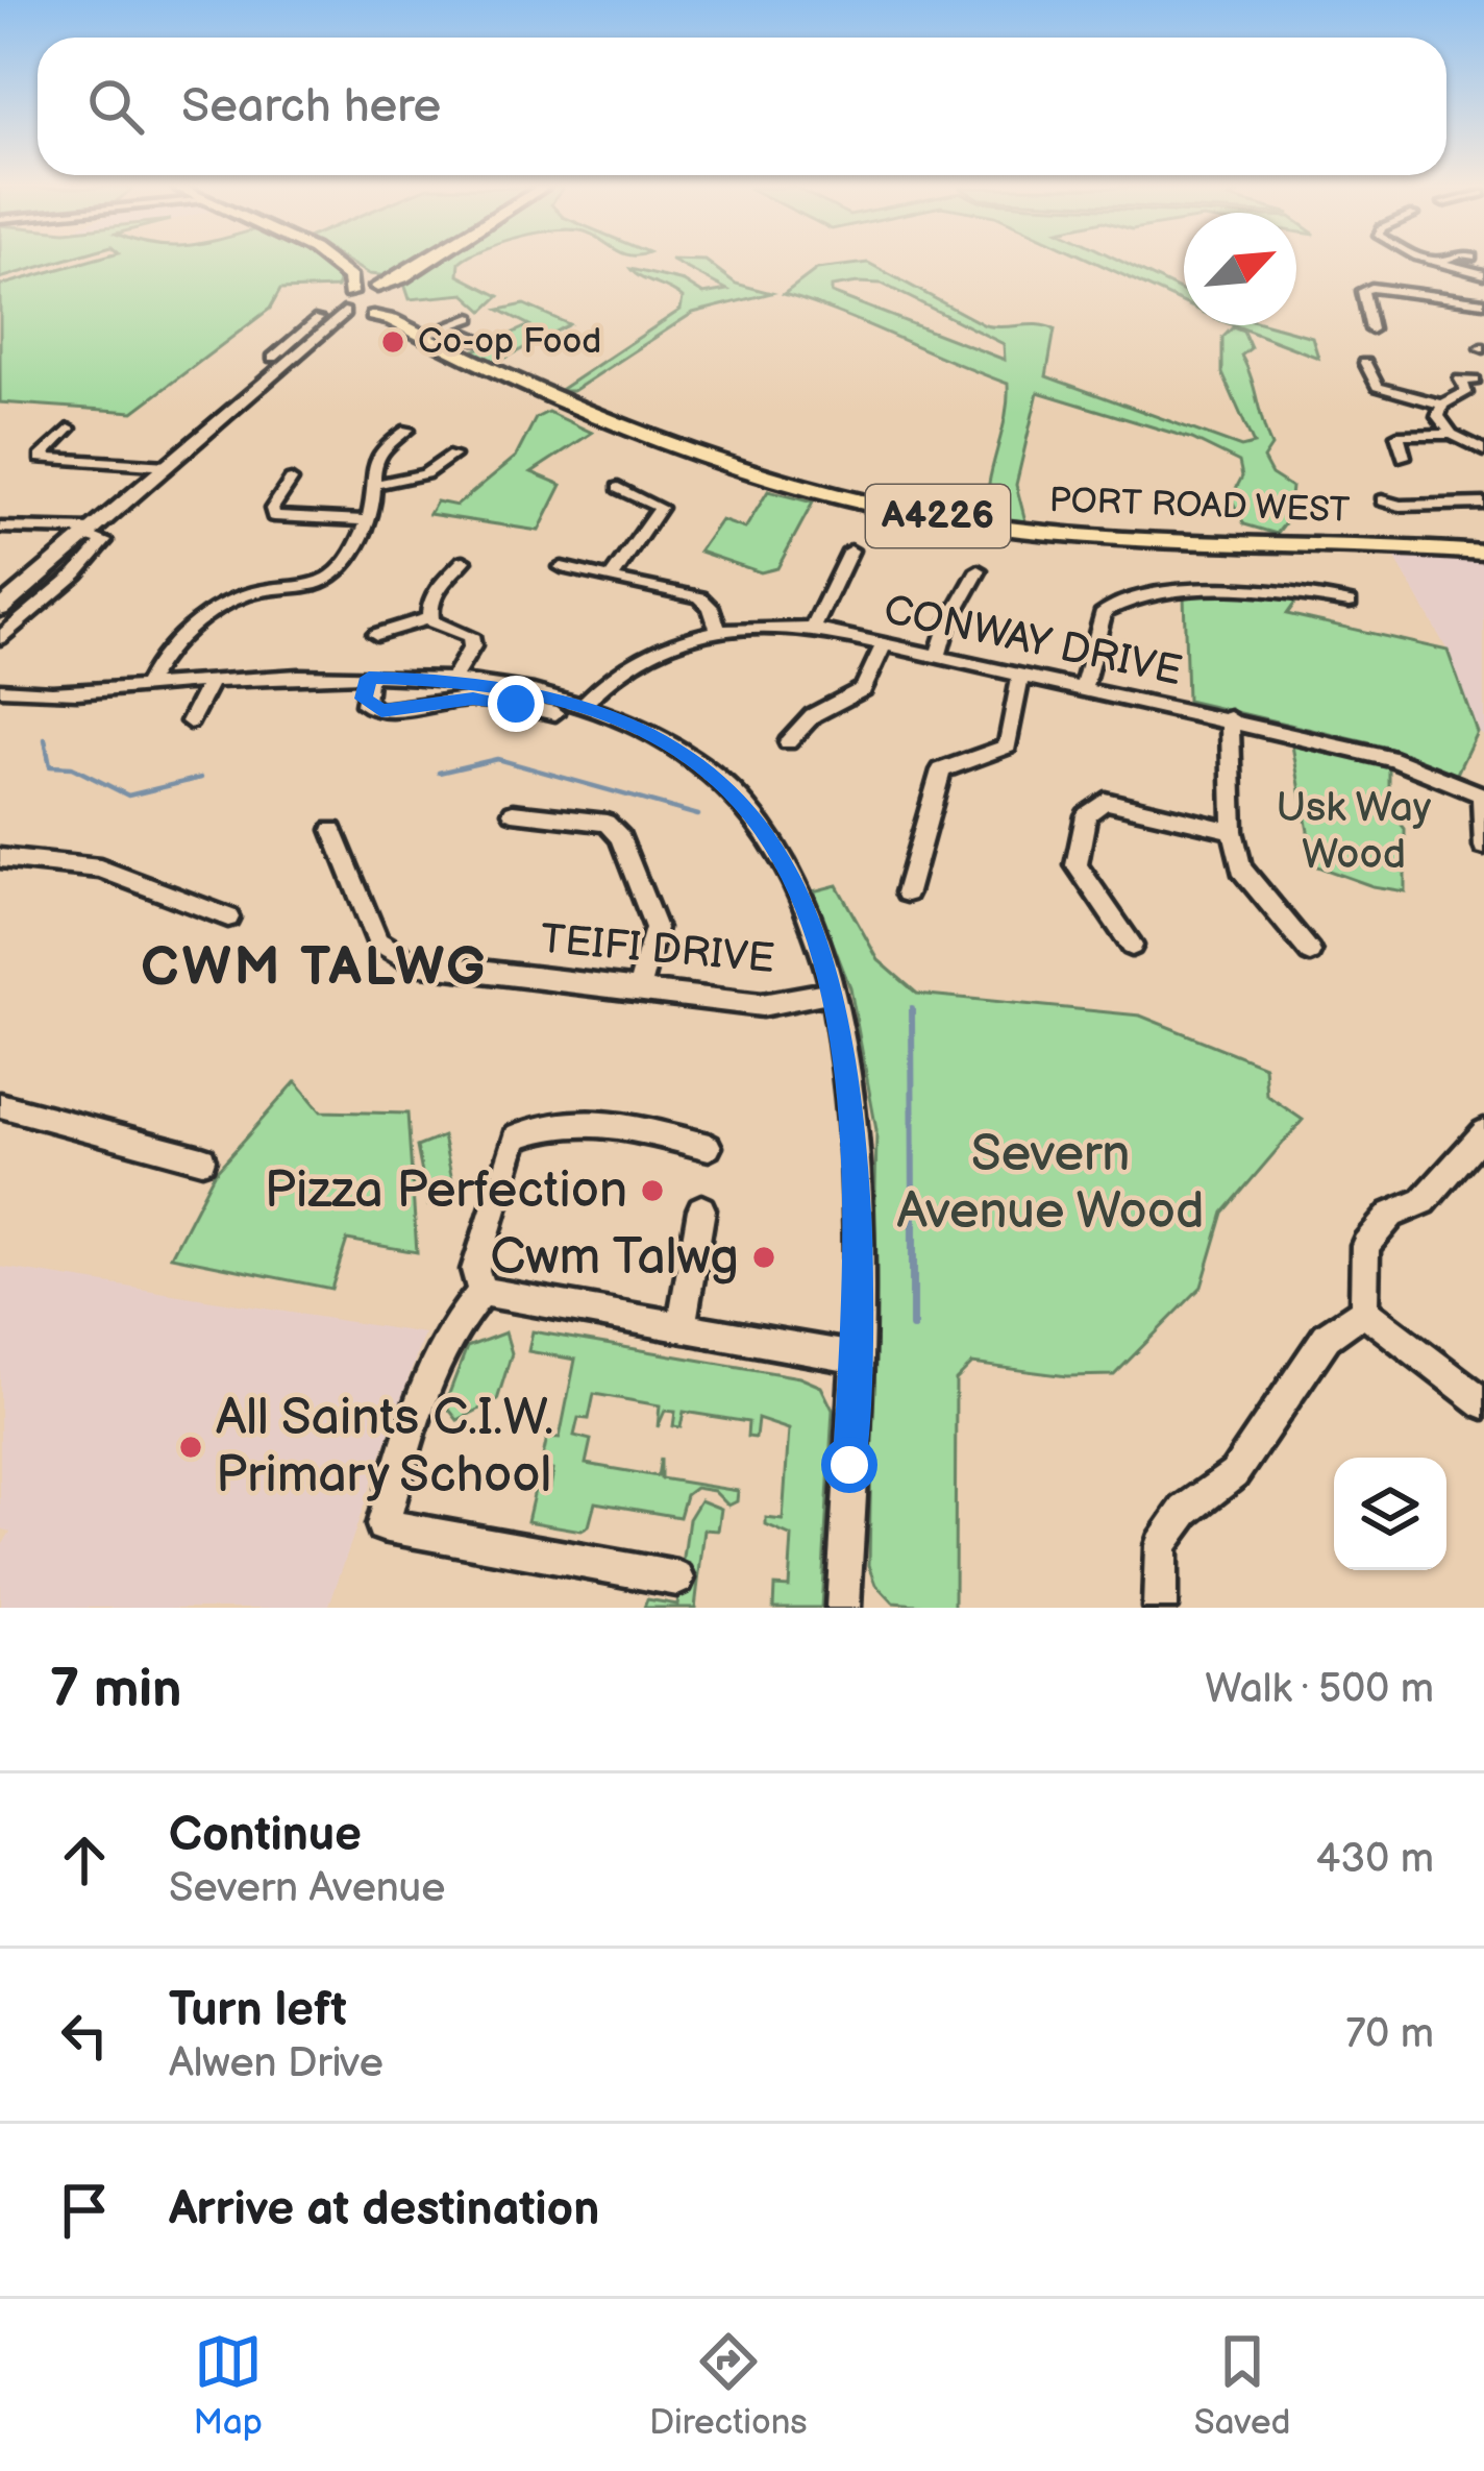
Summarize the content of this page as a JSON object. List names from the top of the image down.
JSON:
{
  "streets": {
    "main road": ["PORT ROAD WEST", "A4226"],
    "street": ["CONWAY DRIVE", "TEIFI DRIVE"]
  },
  "districts": ["CWM TALWG"],
  "parks": ["Usk Way Wood", "Severn Avenue Wood"],
  "places": [
    "Co-op Food",
    "Pizza Perfection",
    "Cwm Talwg",
    "All Saints C.I.W. Primary School"
  ],
  "north": "top right",
  "page": {
    "search": "Search here",
    "heading": ["7 min", "Walk · 500 m"],
    "list": [
      ["Continue", "Severn Avenue", "430 m"],
      ["Turn left", "Alwen Drive", "70 m"],
      "Arrive at destination"
    ],
    "nav": ["Map", "Directions", "Saved"]
  }
}
